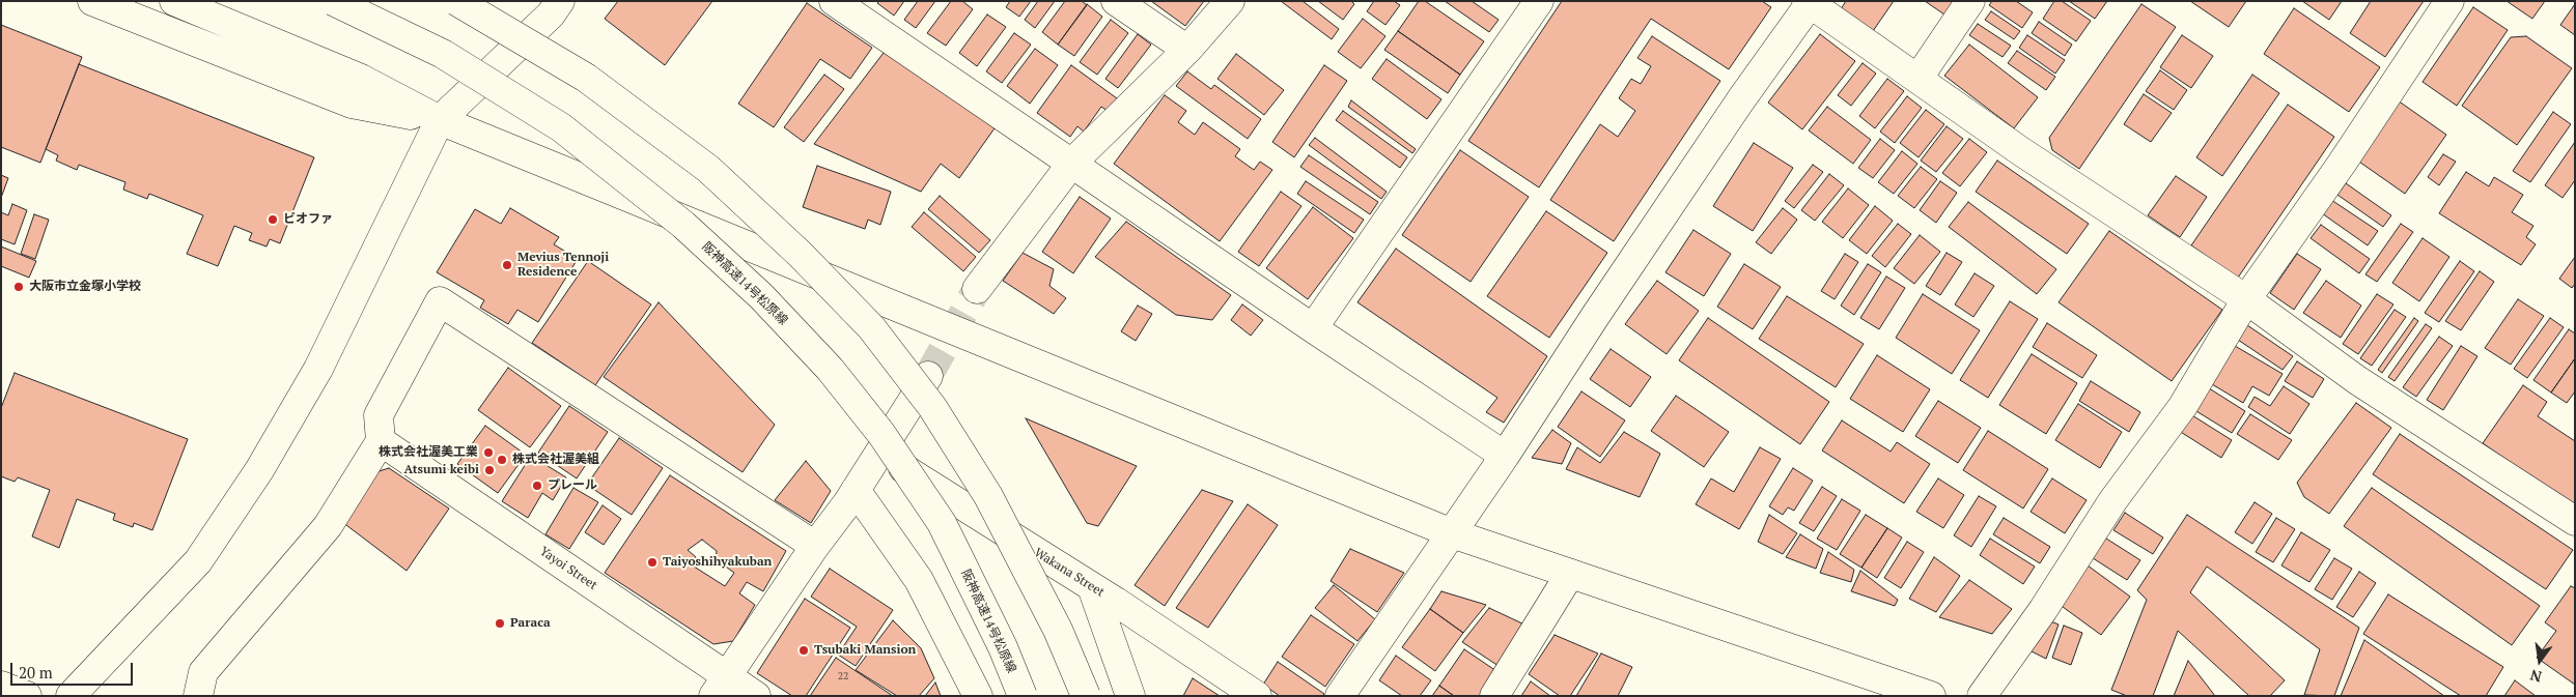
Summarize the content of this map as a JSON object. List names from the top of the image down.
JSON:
{
  "streets": {
    "main road": ["阪神高速14号松原線", "Yayoi Street", "Wakana Street"]
  },
  "places": [
    "ビオファ",
    "Mevius Tennoji Residence",
    "大阪市立金塚小学校",
    "株式会社渥美工業",
    "株式会社渥美組",
    "Atsumi keibi",
    "プレール",
    "Taiyoshihyakuban",
    "Paraca",
    "Tsubaki Mansion"
  ],
  "house_numbers": ["22"],
  "scale_bar": "20 m",
  "north": "bottom"
}
